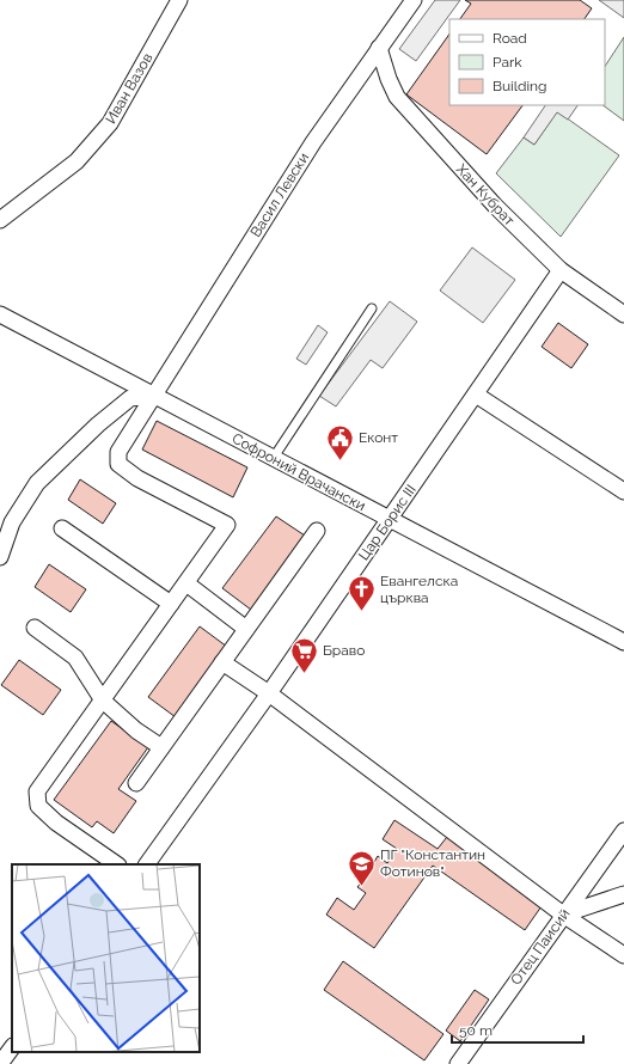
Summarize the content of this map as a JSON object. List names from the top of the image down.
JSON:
{
  "streets": {
    "street": [
      "Иван Вазов",
      "Васил Левски",
      "Хан Кубрат",
      "Софроний Врачански",
      "Цар Борис III",
      "Отец Паисий"
    ]
  },
  "crossings": [
    ["Васил Левски", "Хан Кубрат"],
    ["Васил Левски", "Софроний Врачански"],
    ["Хан Кубрат", "Цар Борис III"],
    ["Софроний Врачански", "Цар Борис III"]
  ],
  "places": {
    "public building": ["Еконт"],
    "church": ["Евангелска църква"],
    "supermarket": ["Браво"],
    "school or university": ["ПГ \"Константин Фотинов\""]
  },
  "legend": ["Road", "Park", "Building"],
  "scale_bar": "50 m"
}
